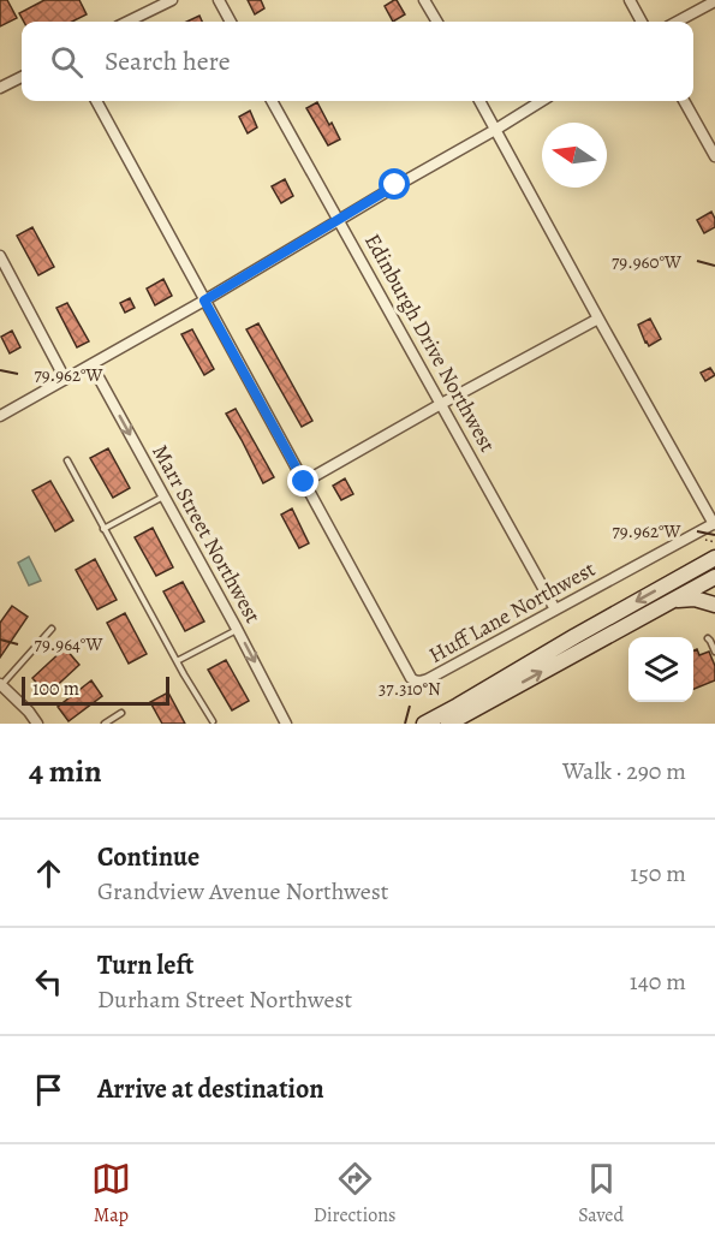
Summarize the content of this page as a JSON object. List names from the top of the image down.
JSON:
{
  "streets": {
    "street": ["Edinburgh Drive Northwest", "Marr Street Northwest", "Huff Lane Northwest"]
  },
  "crossings": [
    ["Edinburgh Drive Northwest", "Huff Lane Northwest"]
  ],
  "one_way": ["Marr Street Northwest"],
  "scale_bar": "100 m",
  "north": "left",
  "page": {
    "search": "Search here",
    "scale": "100 m",
    "heading": ["4 min", "Walk · 290 m"],
    "list": [
      ["Continue", "Grandview Avenue Northwest", "150 m"],
      ["Turn left", "Durham Street Northwest", "140 m"],
      "Arrive at destination"
    ],
    "nav": ["Map", "Directions", "Saved"]
  },
  "coordinates": [
    "79.960°W",
    "79.962°W",
    "79.964°W",
    "37.310°N"
  ]
}
